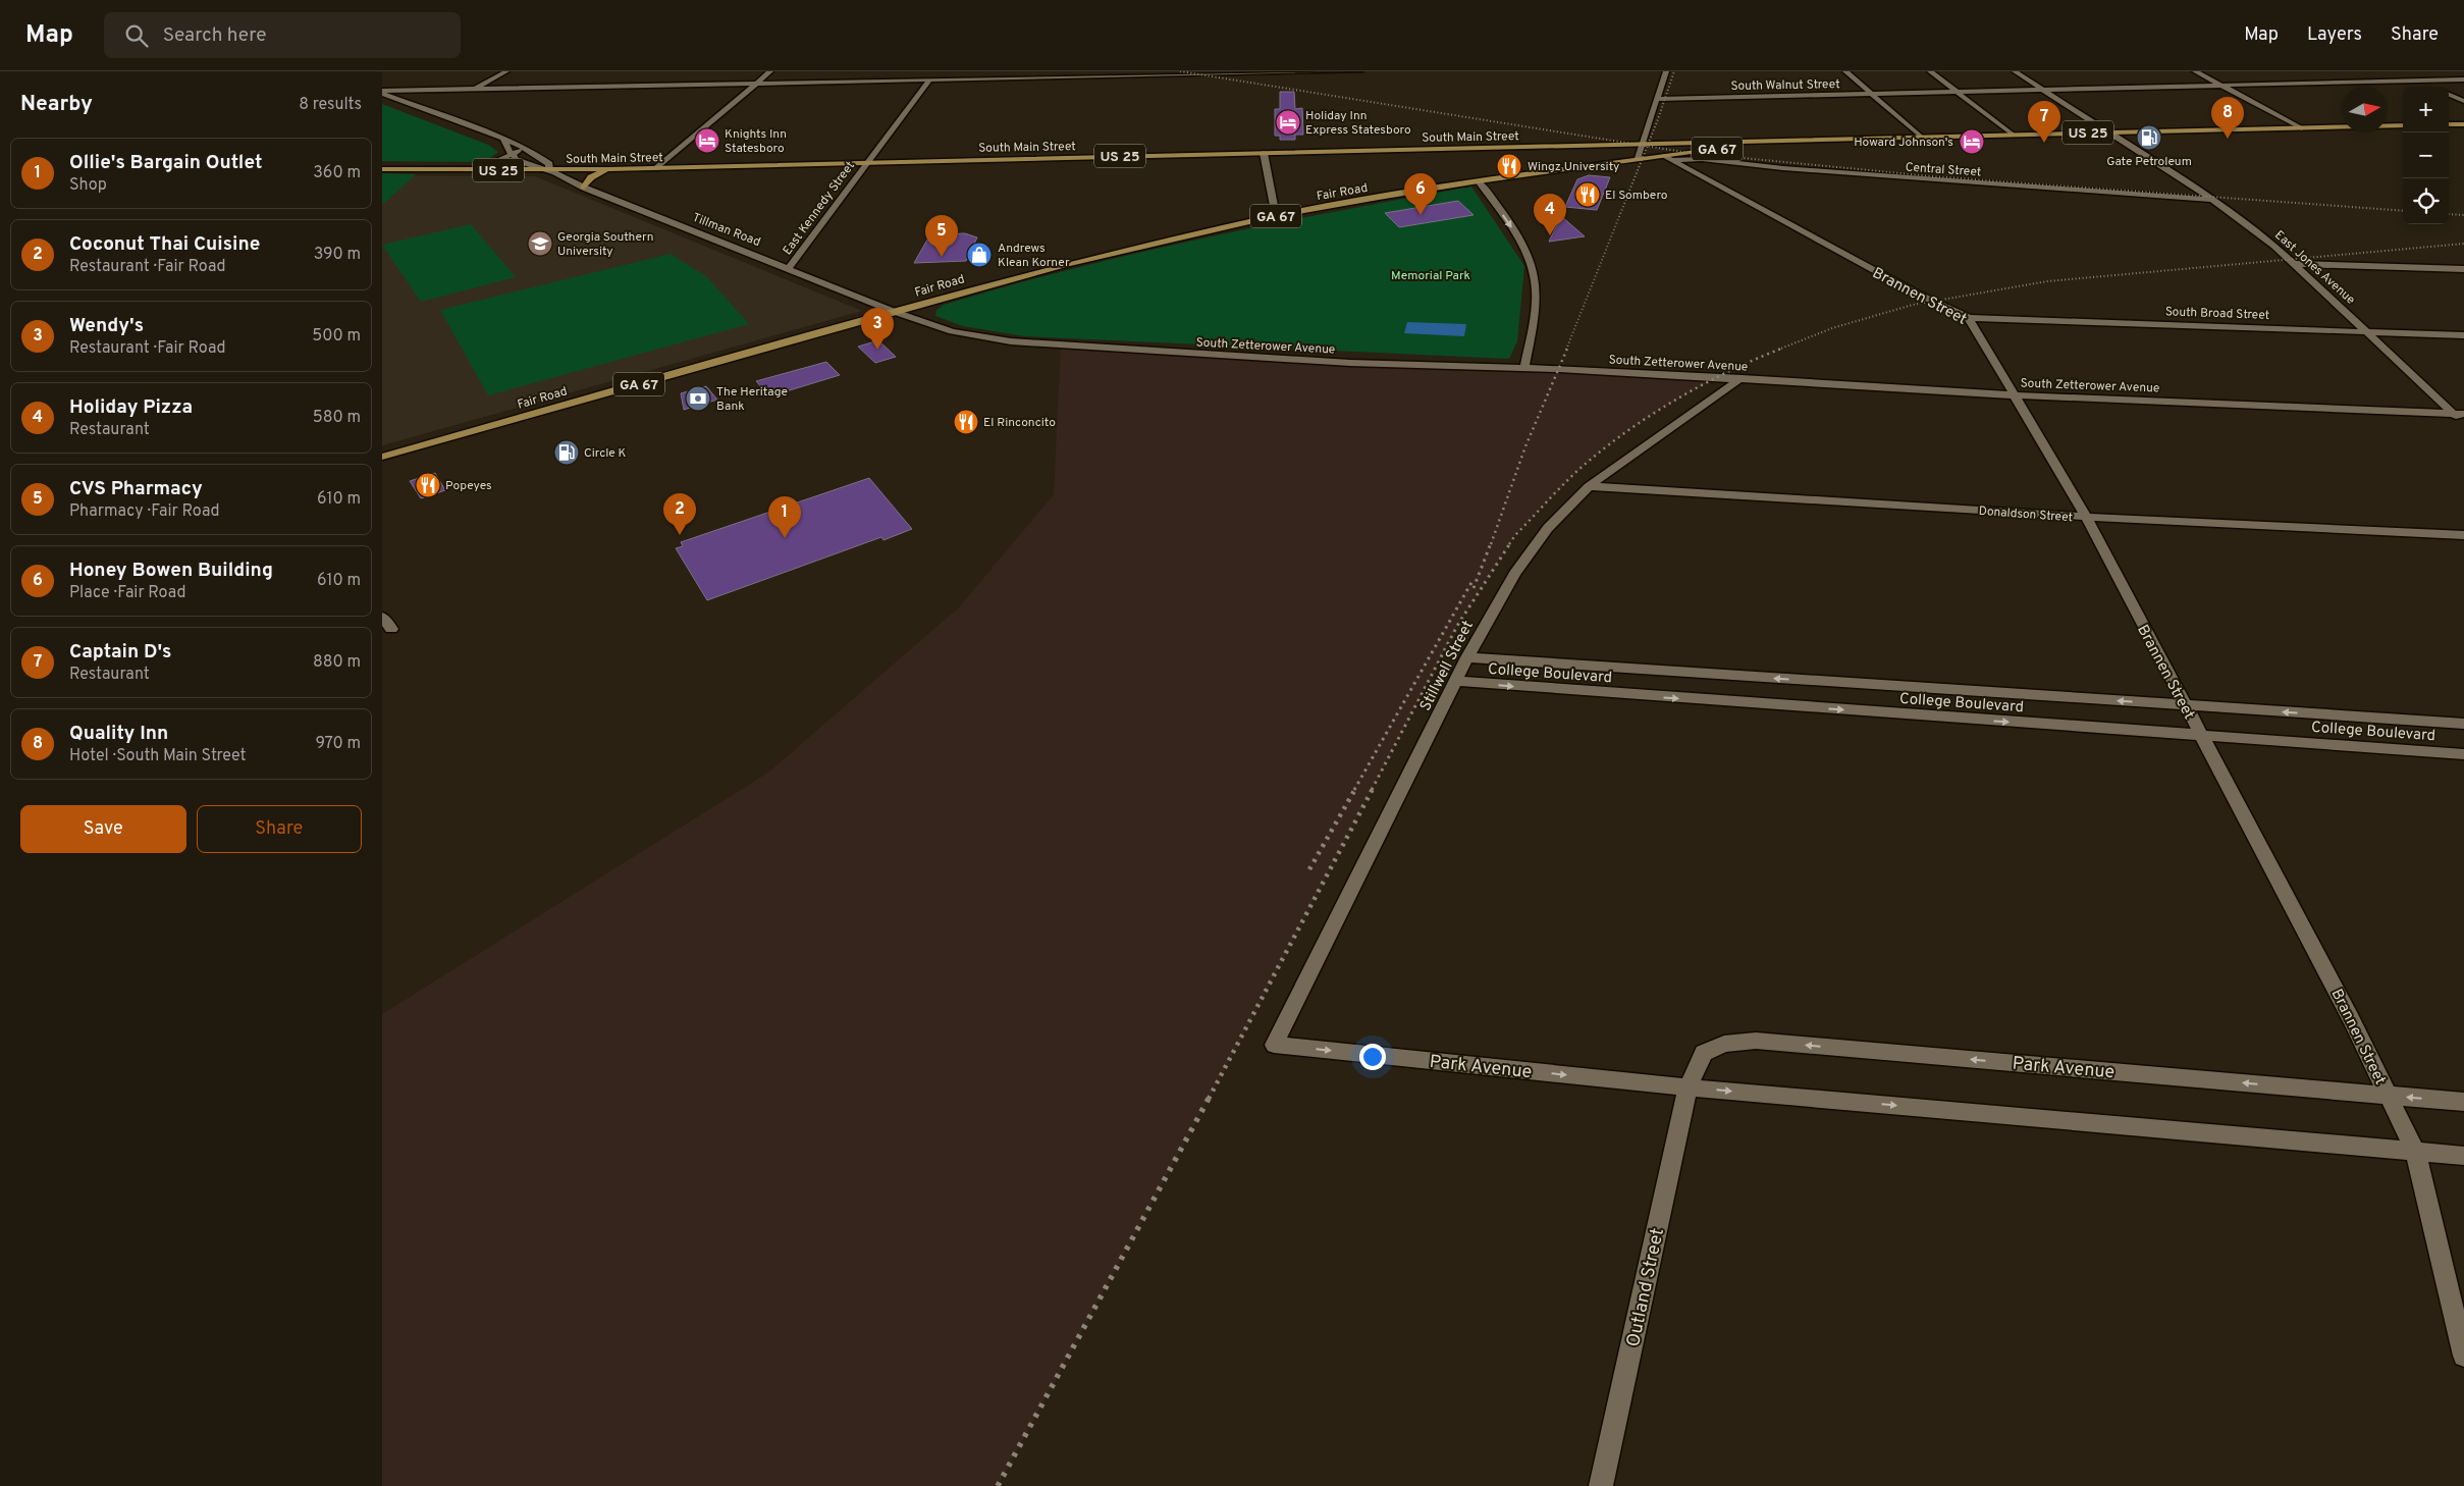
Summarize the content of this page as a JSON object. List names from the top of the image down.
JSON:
{
  "streets": {
    "main road": [
      "US 25",
      "South Main Street",
      "GA 67",
      "Fair Road"
    ],
    "street": [
      "South Walnut Street",
      "Central Street",
      "East Kennedy Street",
      "Tillman Road",
      "East Jones Avenue",
      "Brannen Street",
      "South Broad Street",
      "South Zetterower Avenue",
      "Donaldson Street",
      "Stillwell Street",
      "College Boulevard",
      "Park Avenue",
      "Outland Street"
    ]
  },
  "crossings": [
    ["South Walnut Street", "East Jones Avenue"],
    ["South Main Street", "GA 67"],
    ["South Main Street", "East Kennedy Street"],
    ["South Main Street", "Tillman Road"],
    ["South Main Street", "East Jones Avenue"],
    ["GA 67", "Central Street"],
    ["GA 67", "Fair Road"],
    ["GA 67", "Brannen Street"],
    ["Central Street", "Fair Road"],
    ["Central Street", "East Jones Avenue"],
    ["Central Street", "Brannen Street"],
    ["Fair Road", "Tillman Road"],
    ["Fair Road", "Brannen Street"],
    ["Fair Road", "South Zetterower Avenue"],
    ["East Kennedy Street", "Tillman Road"],
    ["Tillman Road", "South Zetterower Avenue"],
    ["East Jones Avenue", "South Broad Street"],
    ["East Jones Avenue", "South Zetterower Avenue"],
    ["Brannen Street", "South Broad Street"],
    ["Brannen Street", "South Zetterower Avenue"],
    ["Brannen Street", "Donaldson Street"],
    ["Brannen Street", "College Boulevard"],
    ["Brannen Street", "Park Avenue"],
    ["South Zetterower Avenue", "Stillwell Street"],
    ["Donaldson Street", "Stillwell Street"],
    ["Stillwell Street", "College Boulevard"],
    ["Stillwell Street", "Park Avenue"],
    ["Park Avenue", "Outland Street"]
  ],
  "parks": ["Memorial Park"],
  "places": {
    "hotel": ["Holiday Inn Express Statesboro", "Knights Inn Statesboro", "Howard Johnson's"],
    "fuel station": ["Gate Petroleum", "Circle K"],
    "restaurant": [
      "Wingz University",
      "El Sombero",
      "El Rinconcito",
      "Popeyes"
    ],
    "school or university": ["Georgia Southern University"],
    "shop": ["Andrews Klean Korner"],
    "bank": ["The Heritage Bank"]
  },
  "north": "right",
  "page": {
    "header": "Map",
    "search": "Search here",
    "nav": ["Map", "Layers", "Share"],
    "heading": ["Nearby", "8 results"],
    "map_buttons": ["+", "−"],
    "pins": [
      "8",
      "7",
      "6",
      "4",
      "5",
      "3",
      "2",
      "1"
    ],
    "list": [
      {
        "mark": "1",
        "name": "Ollie's Bargain Outlet",
        "note": "Shop",
        "value": "360 m"
      },
      {
        "mark": "2",
        "name": "Coconut Thai Cuisine",
        "note": "Restaurant · Fair Road",
        "value": "390 m"
      },
      {
        "mark": "3",
        "name": "Wendy's",
        "note": "Restaurant · Fair Road",
        "value": "500 m"
      },
      {
        "mark": "4",
        "name": "Holiday Pizza",
        "note": "Restaurant",
        "value": "580 m"
      },
      {
        "mark": "5",
        "name": "CVS Pharmacy",
        "note": "Pharmacy · Fair Road",
        "value": "610 m"
      },
      {
        "mark": "6",
        "name": "Honey Bowen Building",
        "note": "Place · Fair Road",
        "value": "610 m"
      },
      {
        "mark": "7",
        "name": "Captain D's",
        "note": "Restaurant",
        "value": "880 m"
      },
      {
        "mark": "8",
        "name": "Quality Inn",
        "note": "Hotel · South Main Street",
        "value": "970 m"
      }
    ],
    "buttons": ["Save", "Share"]
  }
}
